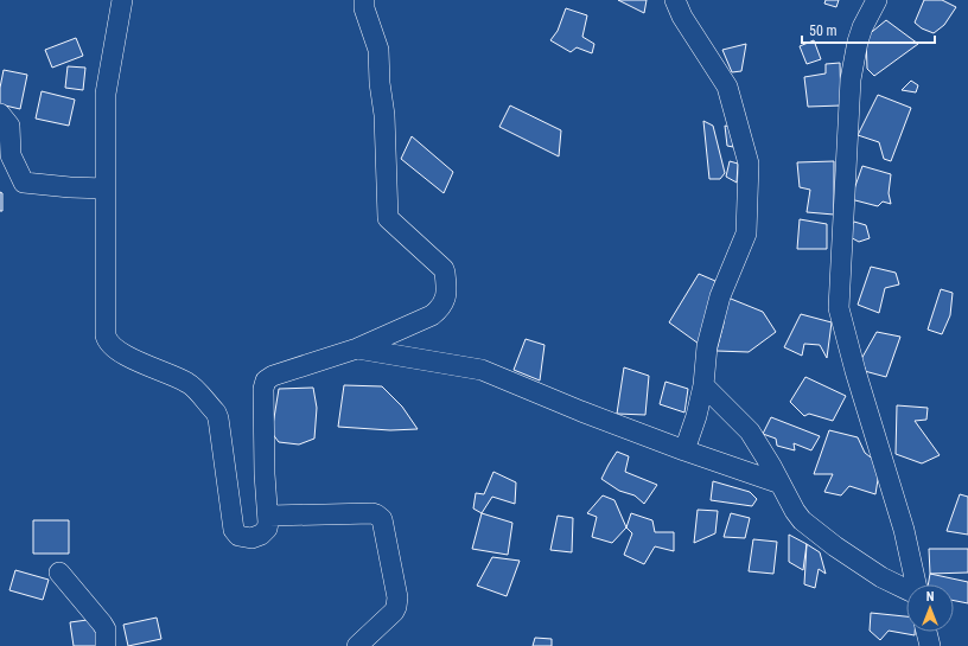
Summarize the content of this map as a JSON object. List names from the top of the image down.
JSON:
{
  "scale_bar": "50 m",
  "north": "top"
}
